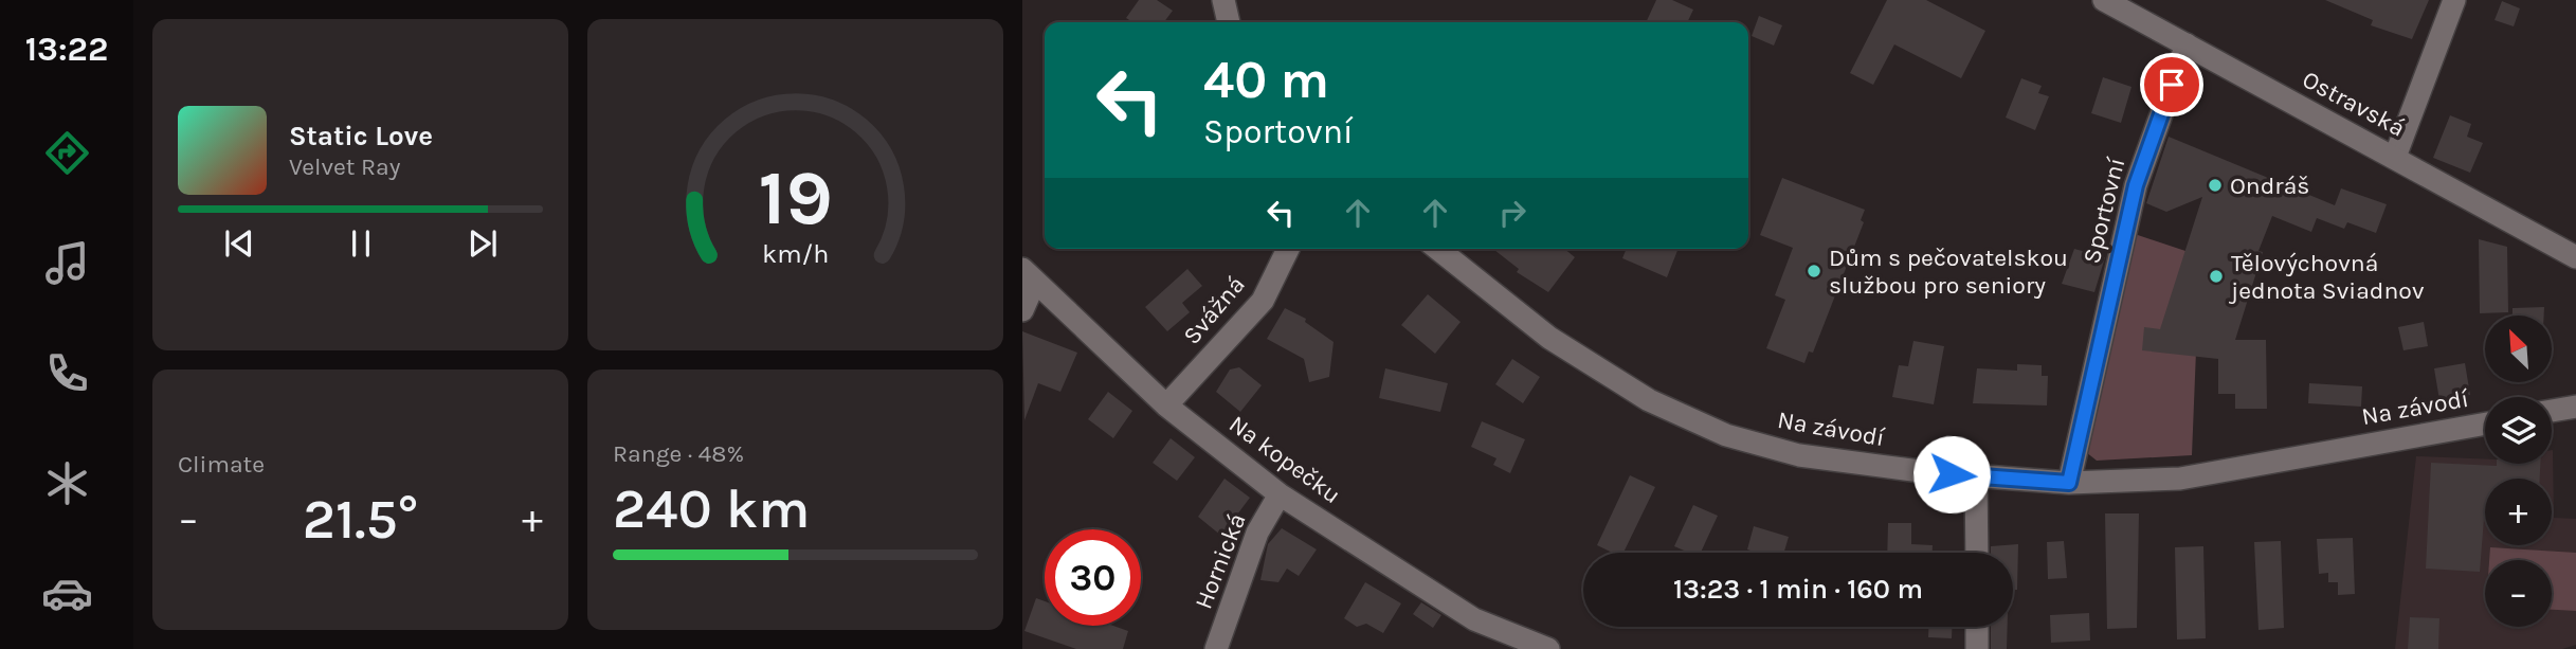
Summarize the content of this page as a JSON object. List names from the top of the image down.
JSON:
{
  "streets": {
    "street": [
      "Ostravská",
      "Sportovní",
      "Svážná",
      "Na závodí",
      "Na kopečku",
      "Hornická"
    ]
  },
  "crossings": [
    ["Ostravská", "Sportovní"],
    ["Sportovní", "Na závodí"],
    ["Svážná", "Na kopečku"],
    ["Na kopečku", "Hornická"]
  ],
  "places": ["Ondráš", "Dům s pečovatelskou službou pro seniory", "Tělovýchovná jednota Sviadnov"],
  "north": "top left",
  "page": {
    "tabs": "13:22",
    "turn": ["40 m", "Sportovní"],
    "song": ["Static Love", "Velvet Ray"],
    "map_buttons": ["+", "−"],
    "tile": [
      "Climate",
      ["Range · 48%", "240 km"]
    ],
    "heat": ["−", "21.5°", "+"],
    "limit": "30",
    "trip": "13:23 · 1 min · 160 m",
    "gauge": ["19", "km/h"]
  }
}
